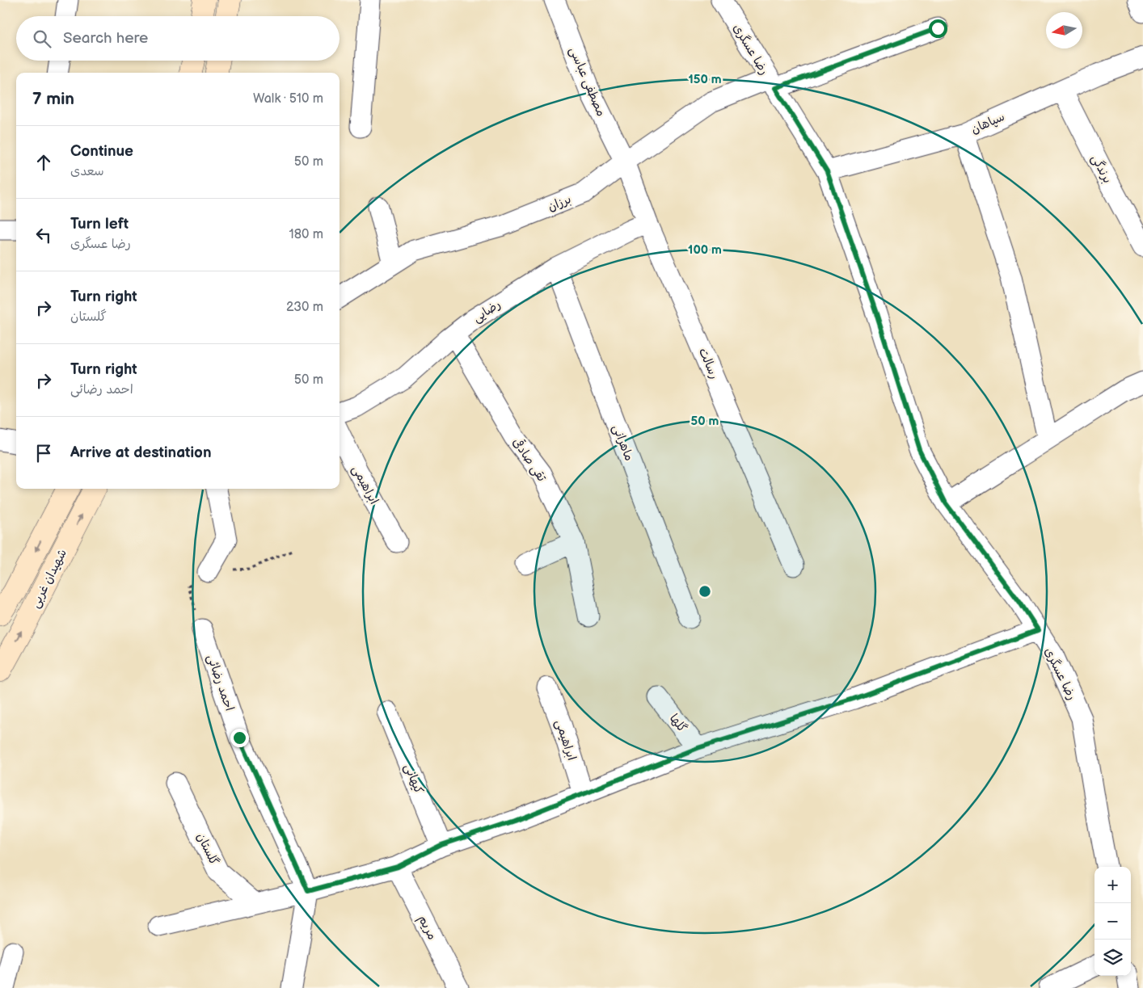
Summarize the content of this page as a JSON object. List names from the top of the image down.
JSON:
{
  "streets": {
    "main road": ["شهیدان غربی"],
    "street": [
      "رضا عسگری",
      "مصطفی عباسی",
      "سپاهان",
      "برندگی",
      "برزان",
      "رضایی",
      "رسالت",
      "ماهرانی",
      "تقی صادقی",
      "ابراهیمی",
      "احمد رضائی",
      "گلها",
      "کیهانی",
      "گلستان",
      "مریم"
    ]
  },
  "crossings": [
    ["رضا عسگری", "سپاهان"],
    ["رضا عسگری", "برزان"],
    ["مصطفی عباسی", "برزان"],
    ["مصطفی عباسی", "رسالت"],
    ["سپاهان", "برندگی"],
    ["برزان", "رسالت"],
    ["رضایی", "رسالت"],
    ["رضایی", "ماهرانی"],
    ["رضایی", "تقی صادقی"]
  ],
  "north": "left",
  "page": {
    "search": "Search here",
    "heading": ["7 min", "Walk · 510 m"],
    "list": [
      ["Continue", "سعدی", "50 m"],
      ["Turn left", "رضا عسگری", "180 m"],
      ["Turn right", "گلستان", "230 m"],
      ["Turn right", "احمد رضائی", "50 m"],
      "Arrive at destination"
    ],
    "map_buttons": ["+", "−"]
  },
  "rings": ["150 m", "100 m", "50 m"]
}
